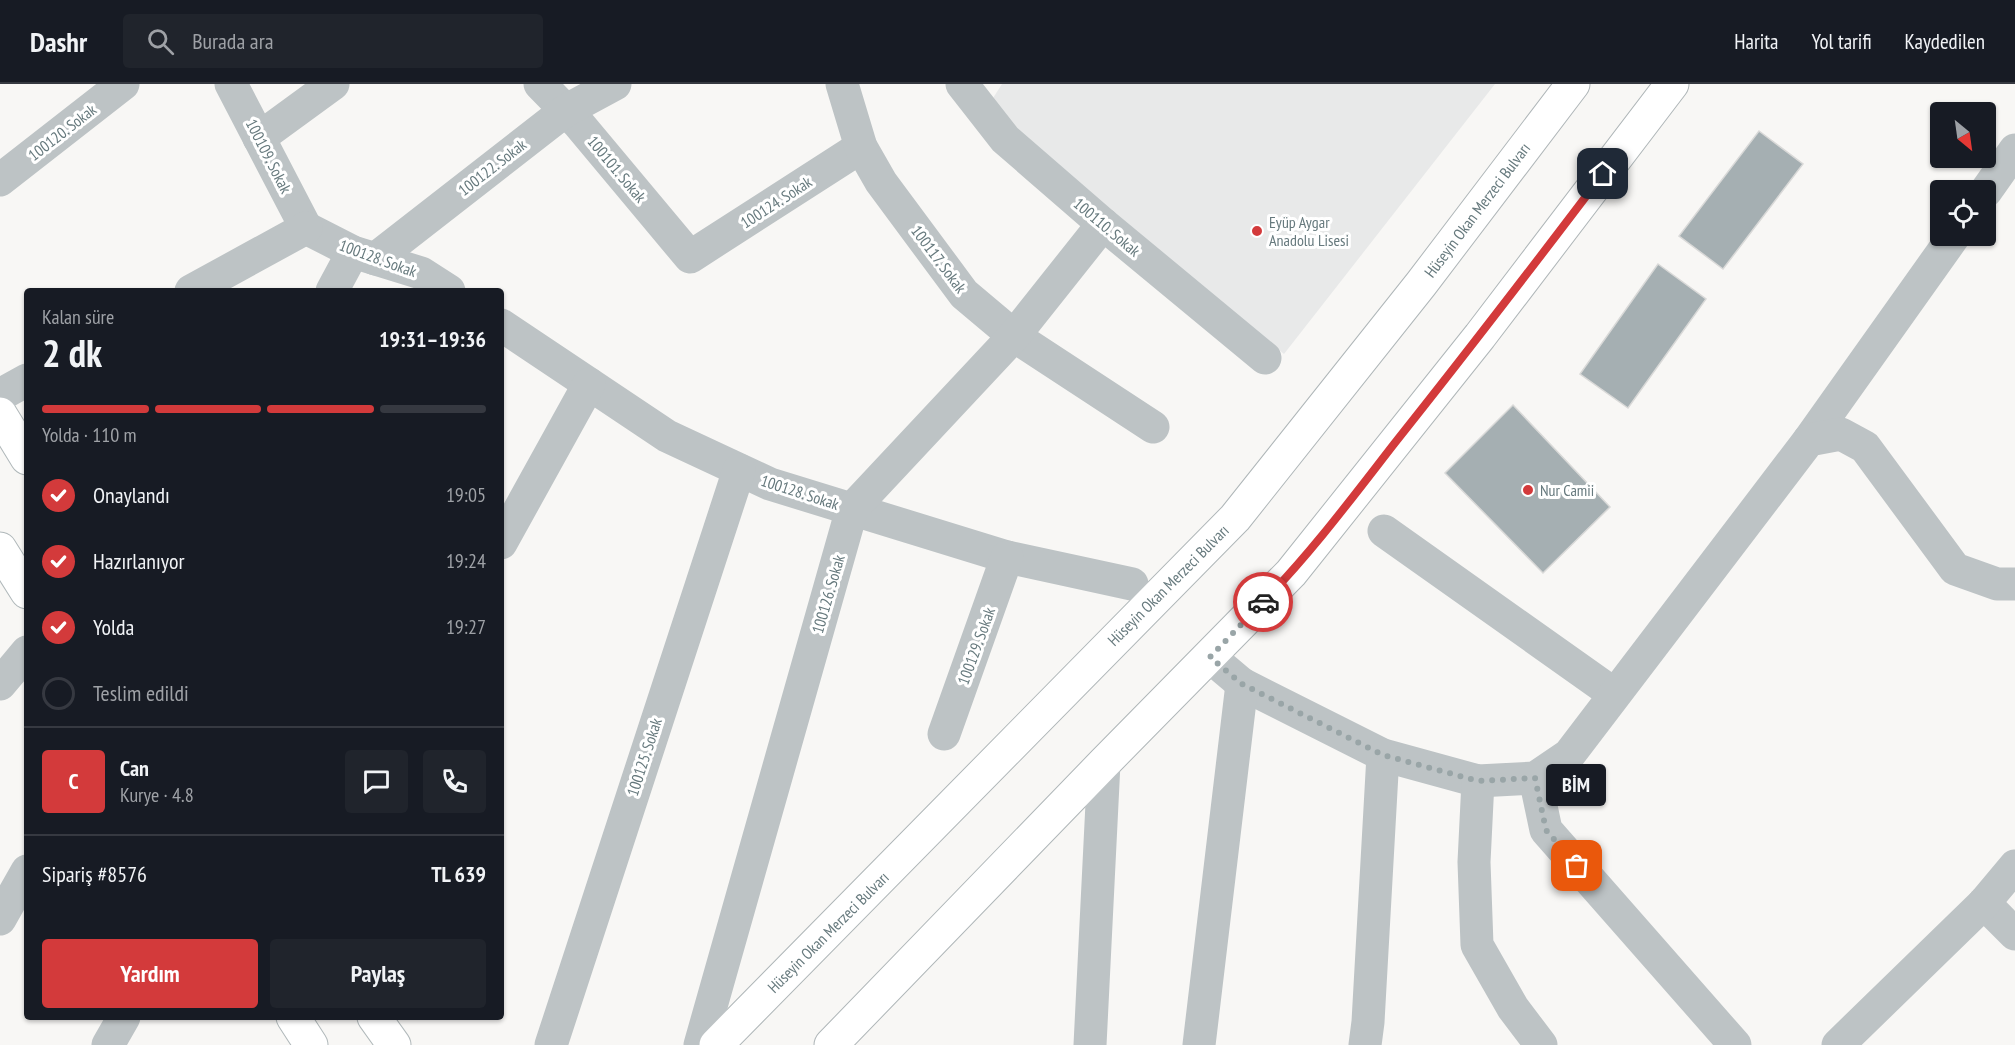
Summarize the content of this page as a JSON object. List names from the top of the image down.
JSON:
{
  "streets": {
    "main road": ["Hüseyin Okan Merzeci Bulvarı"],
    "street": [
      "100120. Sokak",
      "100109. Sokak",
      "100122. Sokak",
      "100101. Sokak",
      "100124. Sokak",
      "100110. Sokak",
      "100128. Sokak",
      "100117. Sokak",
      "100126. Sokak",
      "100129. Sokak",
      "100125. Sokak"
    ]
  },
  "crossings": [
    ["100109. Sokak", "100128. Sokak"],
    ["100122. Sokak", "100101. Sokak"],
    ["100122. Sokak", "100128. Sokak"],
    ["100101. Sokak", "100124. Sokak"],
    ["100124. Sokak", "100117. Sokak"],
    ["100110. Sokak", "100126. Sokak"],
    ["100128. Sokak", "100126. Sokak"],
    ["100128. Sokak", "100129. Sokak"],
    ["100128. Sokak", "100125. Sokak"],
    ["100117. Sokak", "100126. Sokak"]
  ],
  "places": ["Eyüp Aygar Anadolu Lisesi", "Nur Camii", "BİM"],
  "north": "bottom right",
  "page": {
    "header": "Dashr",
    "search": "Burada ara",
    "nav": ["Harita", "Yol tarifi", "Kaydedilen"],
    "heading": ["2 dk", "Kalan süre", "19:31–19:36"],
    "panel": [
      "Can",
      "Kurye · 4.8",
      "Sipariş #8576",
      "TL 639"
    ],
    "bar": "Yolda · 110 m",
    "list": [
      ["Onaylandı", "19:05"],
      ["Hazırlanıyor", "19:24"],
      ["Yolda", "19:27"],
      "Teslim edildi"
    ],
    "round": "C",
    "bubble": "BİM",
    "buttons": ["Yardım", "Paylaş"]
  }
}
